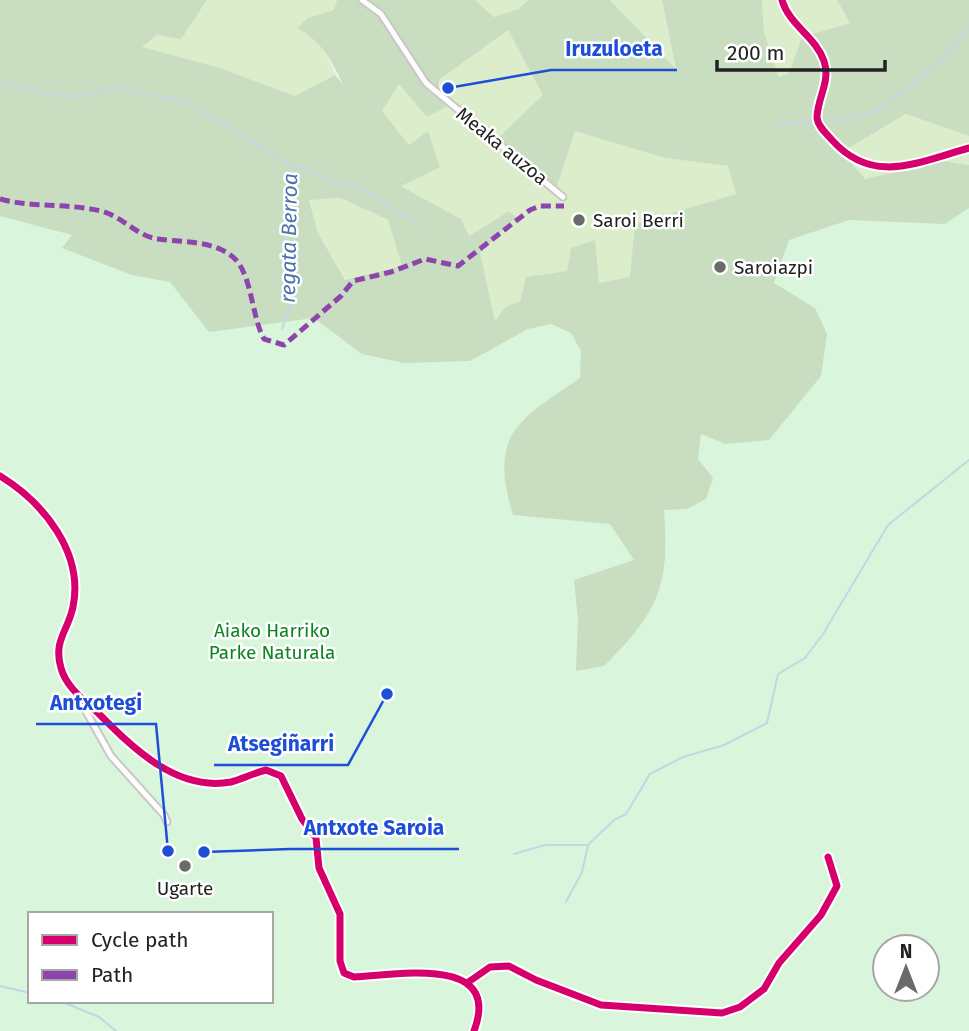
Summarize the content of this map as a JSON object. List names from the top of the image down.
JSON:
{
  "streets": {
    "street": ["Meaka auzoa"]
  },
  "water": ["regata Berroa"],
  "parks": ["Aiako Harriko Parke Naturala"],
  "places": [
    "Iruzuloeta",
    "Saroi Berri",
    "Saroiazpi",
    "Atsegiñarri",
    "Antxotegi",
    "Antxote Saroia",
    "Ugarte"
  ],
  "legend": ["Cycle path", "Path"],
  "scale_bar": "200 m",
  "north": "top"
}
